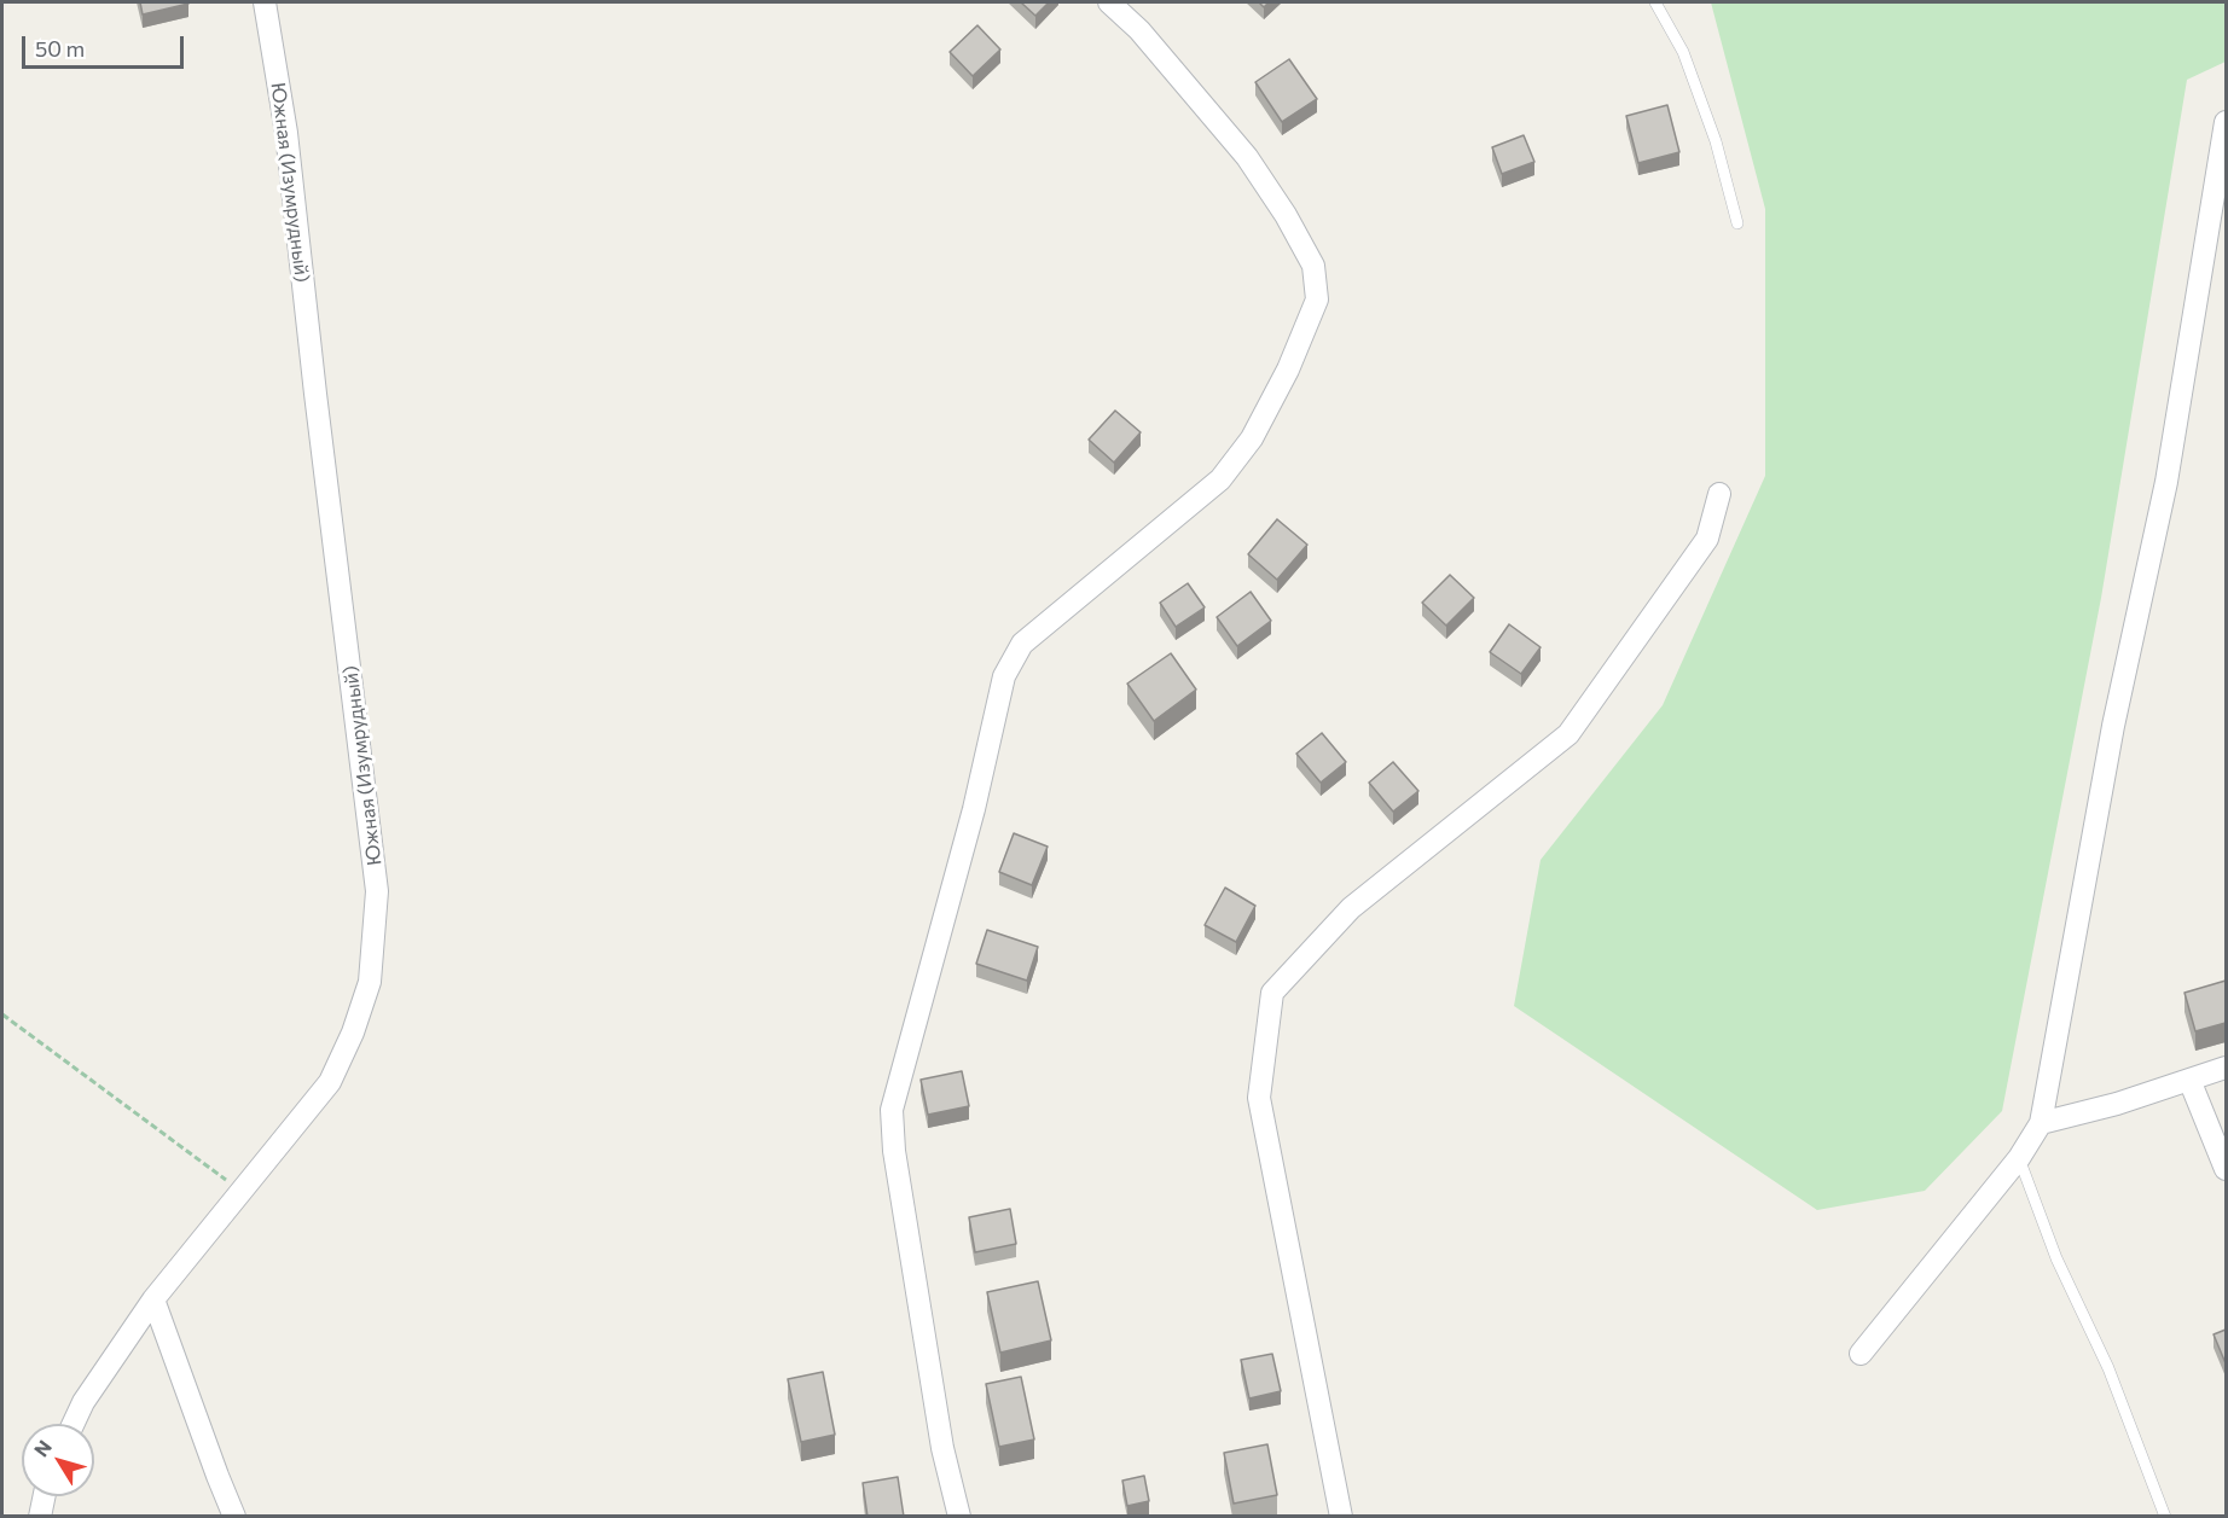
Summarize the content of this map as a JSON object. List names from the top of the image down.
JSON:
{
  "streets": {
    "street": ["Южная (Изумрудный)"]
  },
  "scale_bar": "50 m",
  "north": "top left"
}
